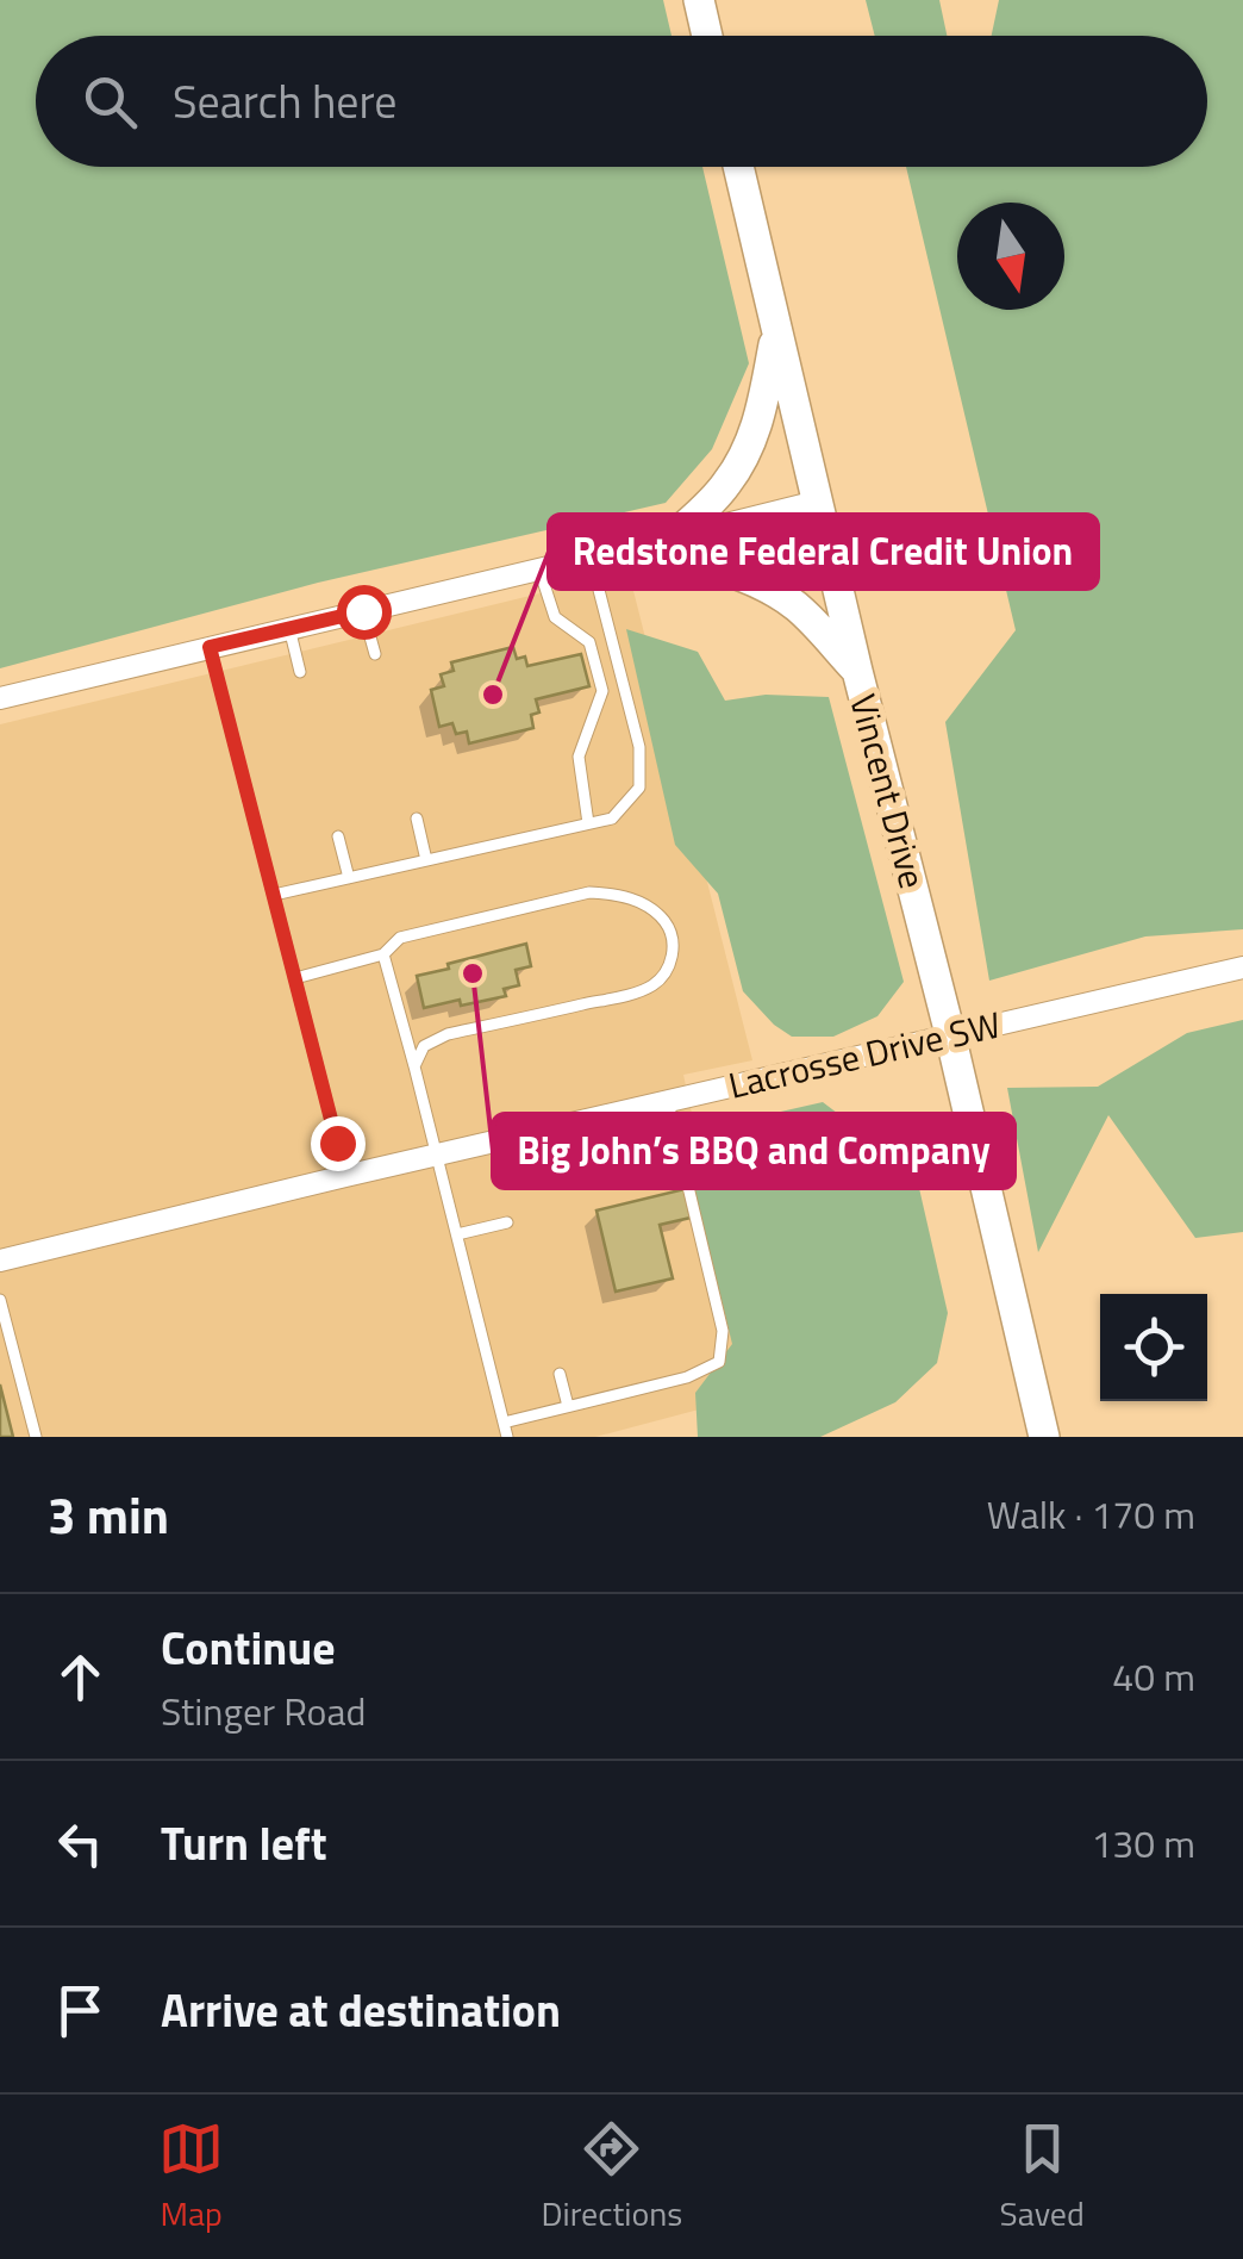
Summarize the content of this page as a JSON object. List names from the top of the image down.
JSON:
{
  "streets": {
    "street": ["Vincent Drive", "Lacrosse Drive SW"]
  },
  "crossings": [
    ["Vincent Drive", "Lacrosse Drive SW"]
  ],
  "places": ["Redstone Federal Credit Union", "Big John’s BBQ and Company"],
  "north": "bottom",
  "page": {
    "search": "Search here",
    "heading": ["3 min", "Walk · 170 m"],
    "list": [
      ["Continue", "Stinger Road", "40 m"],
      ["Turn left", "130 m"],
      "Arrive at destination"
    ],
    "nav": ["Map", "Directions", "Saved"]
  }
}
